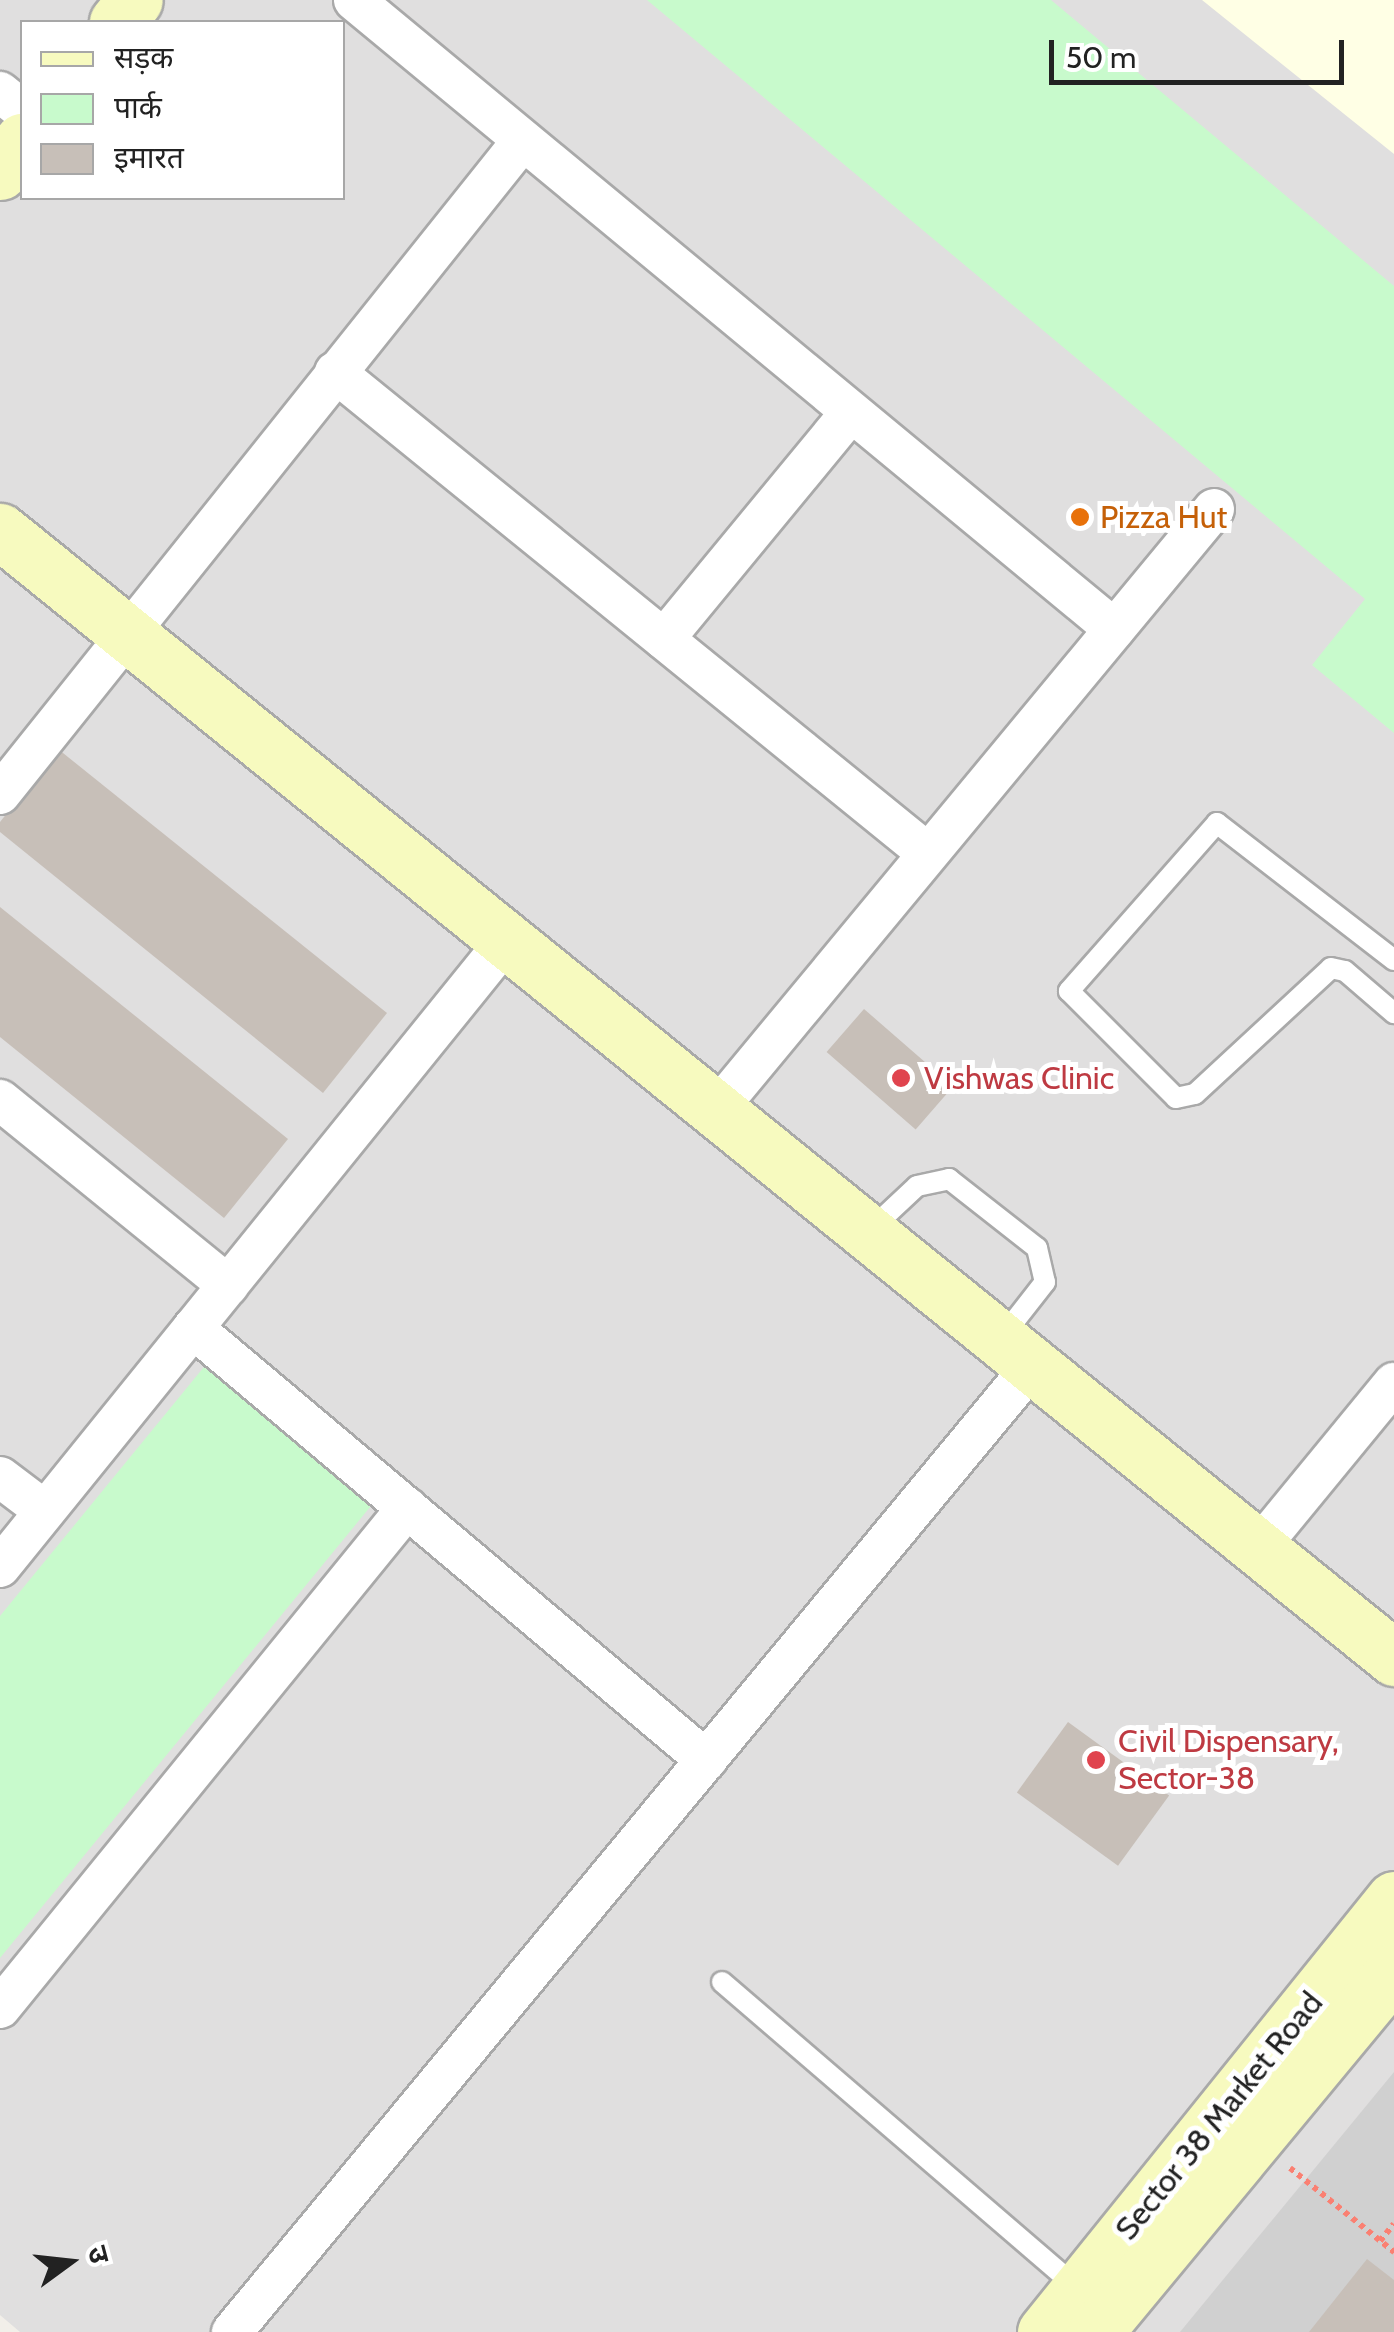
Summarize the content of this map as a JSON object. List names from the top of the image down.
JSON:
{
  "streets": {
    "street": ["Sector 38 Market Road"]
  },
  "places": ["Pizza Hut", "Vishwas Clinic", "Civil Dispensary, Sector-38"],
  "legend": ["सड़क", "पार्क", "इमारत"],
  "scale_bar": "50 m",
  "north": "right"
}
